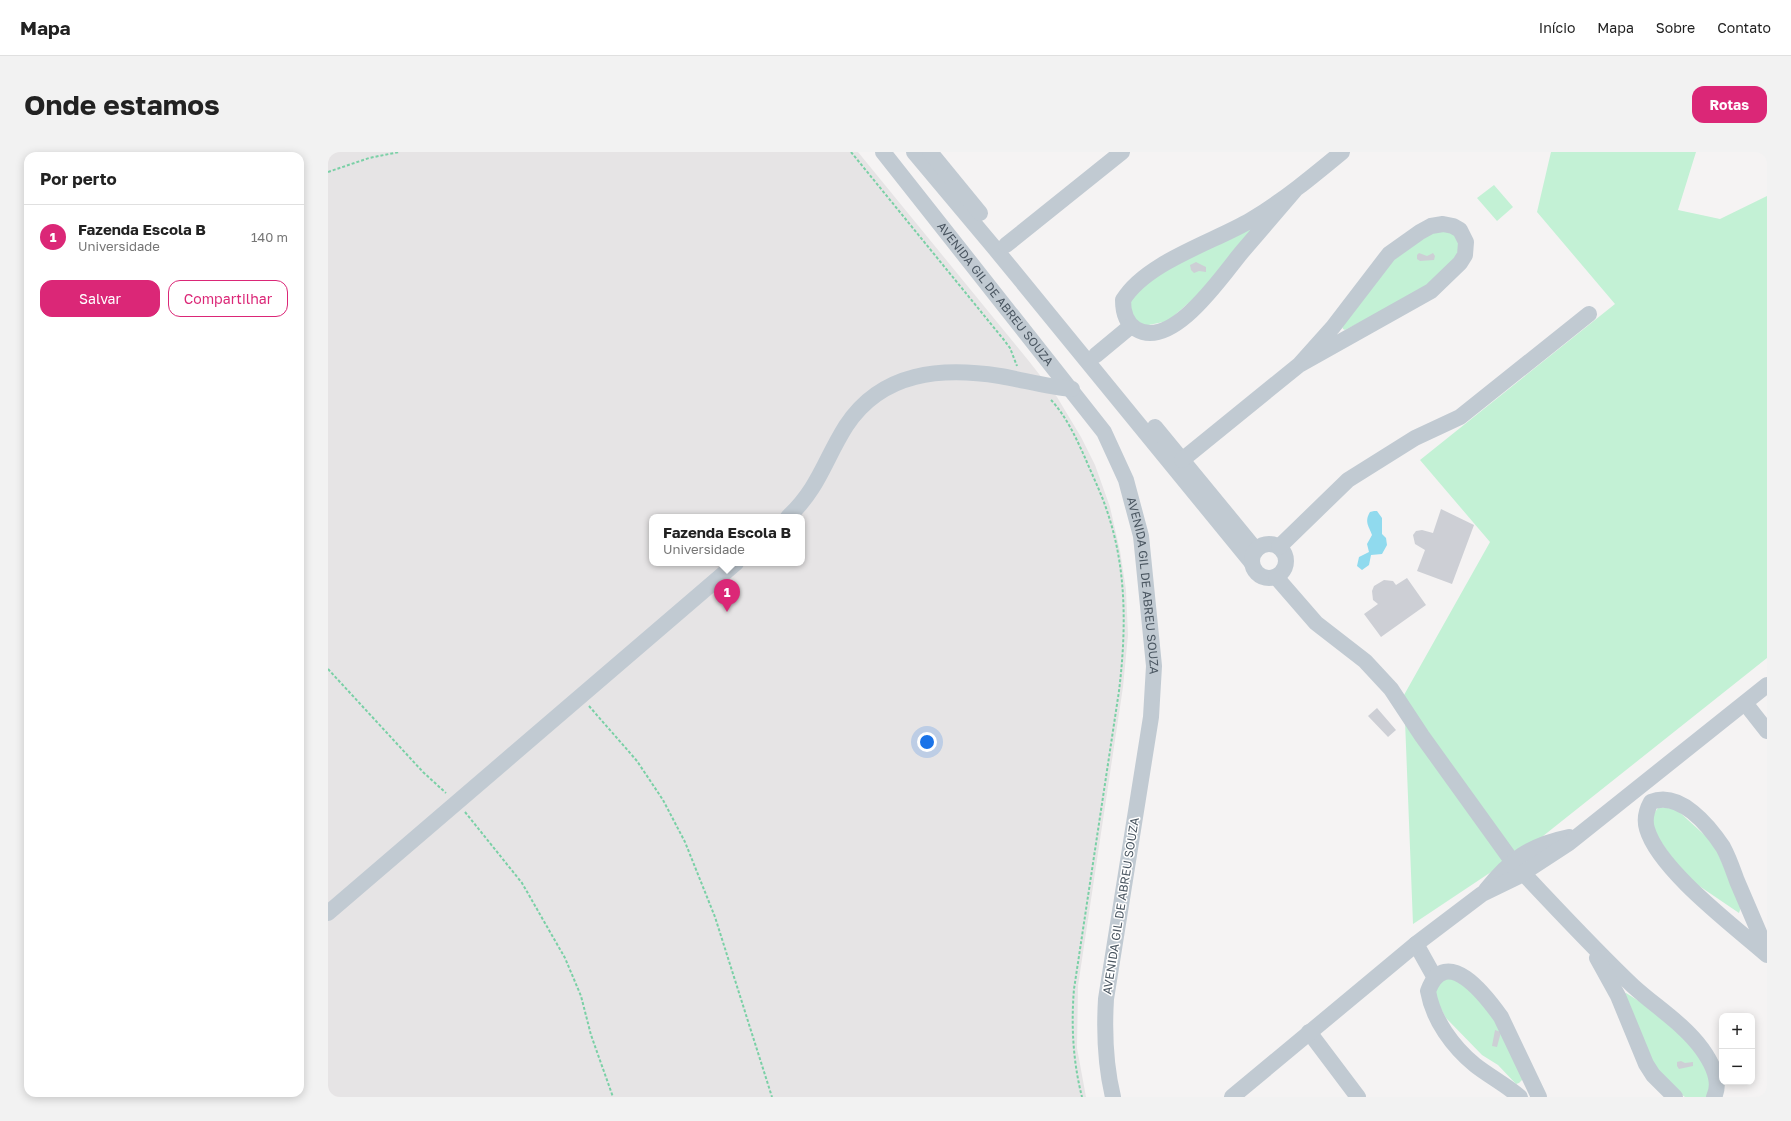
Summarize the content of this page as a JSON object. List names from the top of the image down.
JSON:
{
  "streets": {
    "street": ["AVENIDA GIL DE ABREU SOUZA"]
  },
  "page": {
    "header": "Mapa",
    "nav": [
      "Início",
      "Mapa",
      "Sobre",
      "Contato"
    ],
    "buttons": [
      "Rotas",
      ["Salvar", "Compartilhar"]
    ],
    "title": "Onde estamos",
    "heading": "Por perto",
    "list": [
      {
        "mark": "1",
        "name": "Fazenda Escola B",
        "note": "Universidade",
        "value": "140 m"
      }
    ],
    "popup": ["Fazenda Escola B", "Universidade"],
    "pins": "1",
    "map_buttons": ["+", "−"]
  }
}
